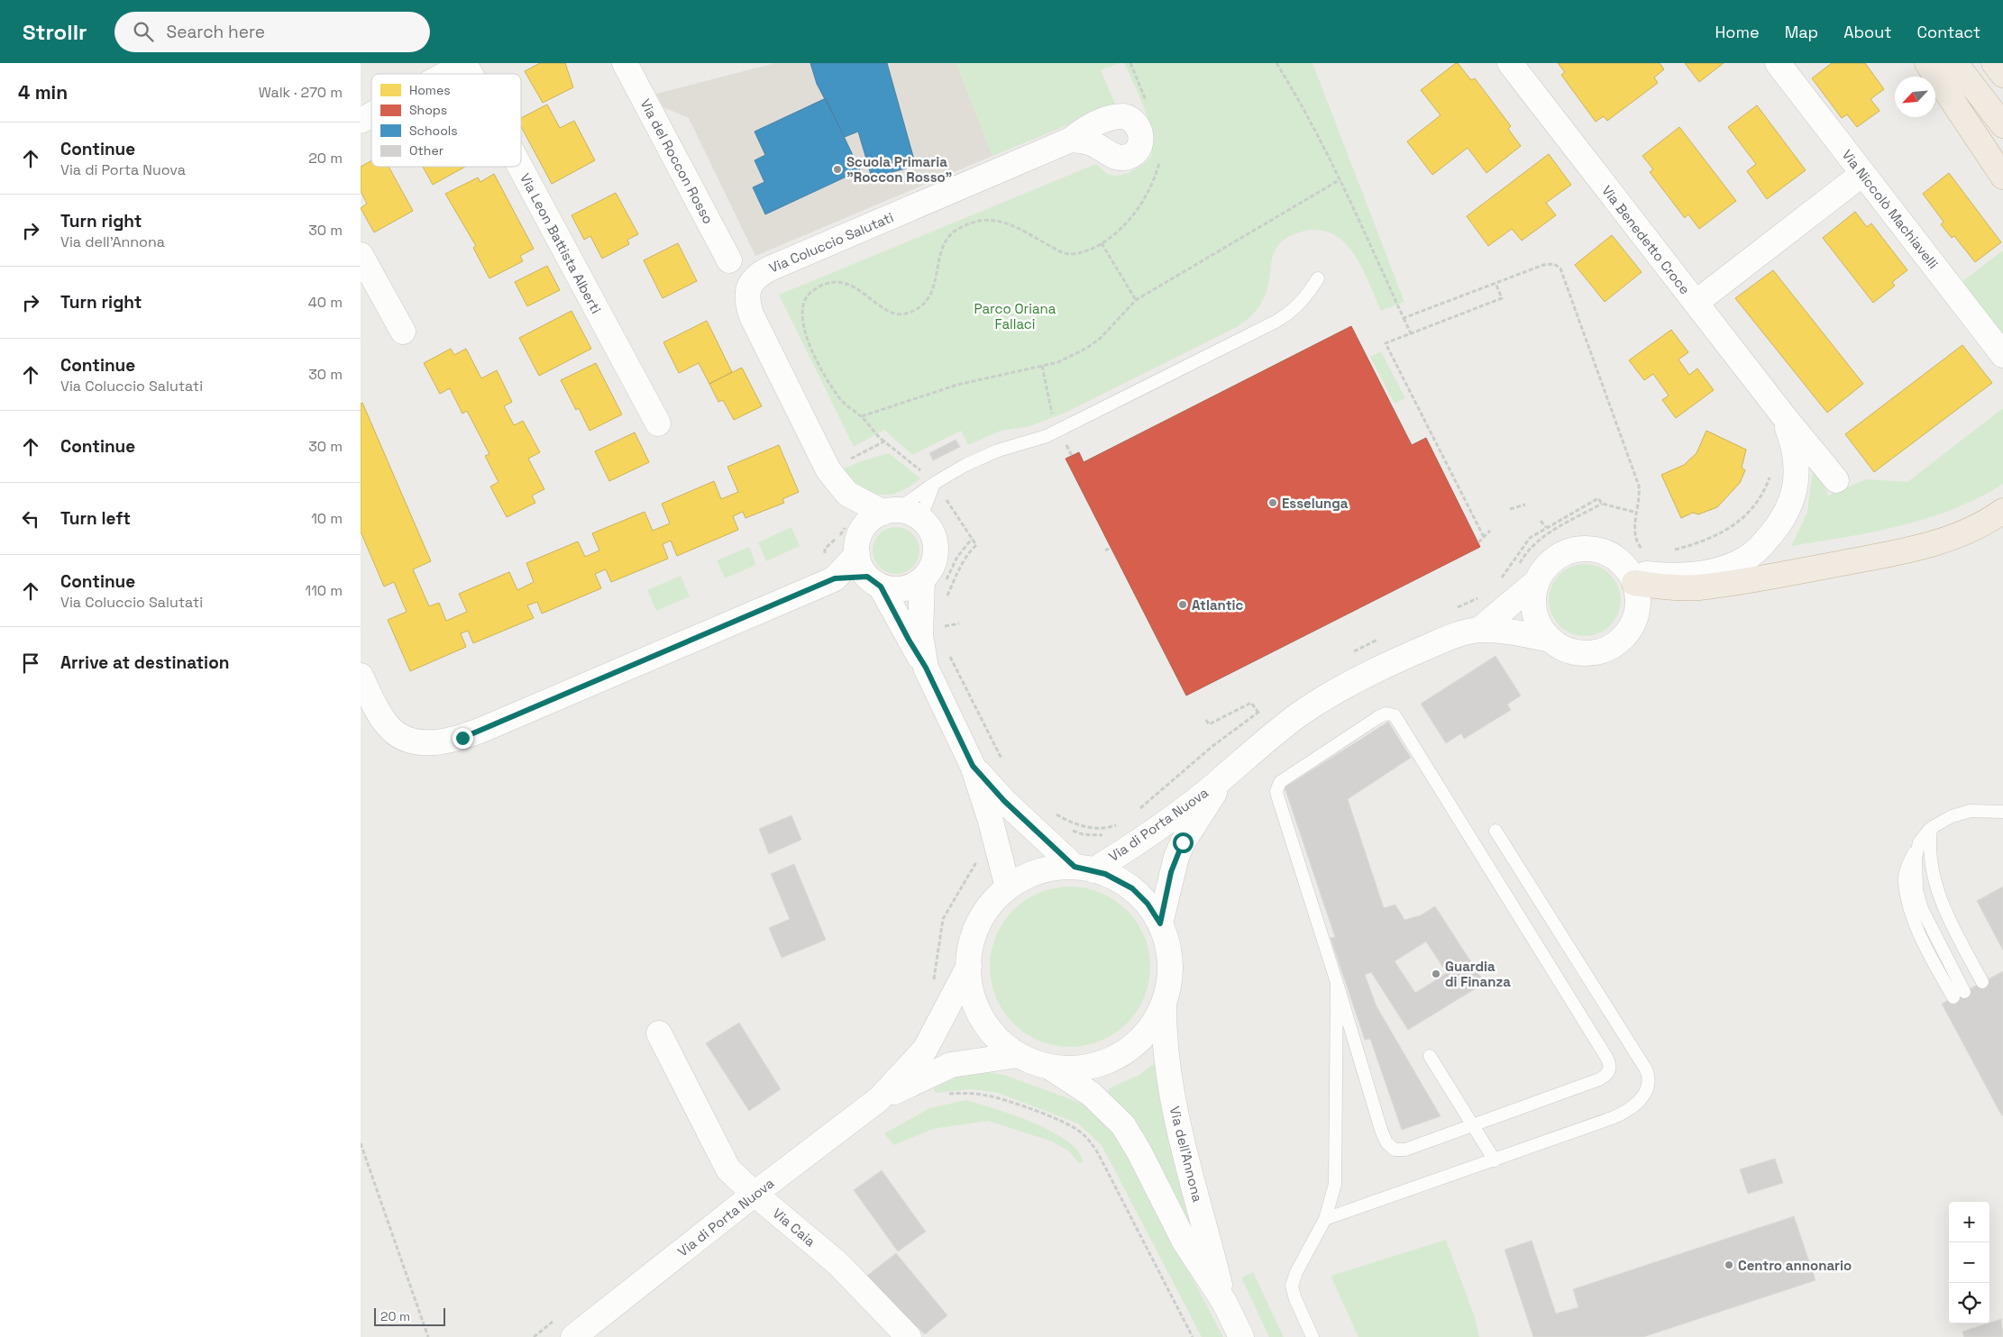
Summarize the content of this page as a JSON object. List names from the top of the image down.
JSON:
{
  "streets": {
    "street": [
      "Via del Roccon Rosso",
      "Via Niccolò Machiavelli",
      "Via Benedetto Croce",
      "Via Coluccio Salutati",
      "Via Leon Battista Alberti",
      "Via di Porta Nuova",
      "Via dell'Annona",
      "Via Caia"
    ]
  },
  "crossings": [
    ["Via Benedetto Croce", "Via di Porta Nuova"],
    ["Via di Porta Nuova", "Via dell'Annona"],
    ["Via di Porta Nuova", "Via Caia"]
  ],
  "parks": ["Parco Oriana Fallaci"],
  "places": [
    "Scuola Primaria \"Roccon Rosso\"",
    "Esselunga",
    "Atlantic",
    "Guardia di Finanza",
    "Centro annonario"
  ],
  "legend": [
    "Homes",
    "Shops",
    "Schools",
    "Other"
  ],
  "scale_bar": "20 m",
  "north": "bottom left",
  "page": {
    "header": "Strollr",
    "search": "Search here",
    "nav": [
      "Home",
      "Map",
      "About",
      "Contact"
    ],
    "heading": ["4 min", "Walk · 270 m"],
    "list": [
      ["Continue", "Via di Porta Nuova", "20 m"],
      ["Turn right", "Via dell'Annona", "30 m"],
      ["Turn right", "40 m"],
      ["Continue", "Via Coluccio Salutati", "30 m"],
      ["Continue", "30 m"],
      ["Turn left", "10 m"],
      ["Continue", "Via Coluccio Salutati", "110 m"],
      "Arrive at destination"
    ],
    "map_buttons": ["+", "−"],
    "scale": "20 m"
  }
}
